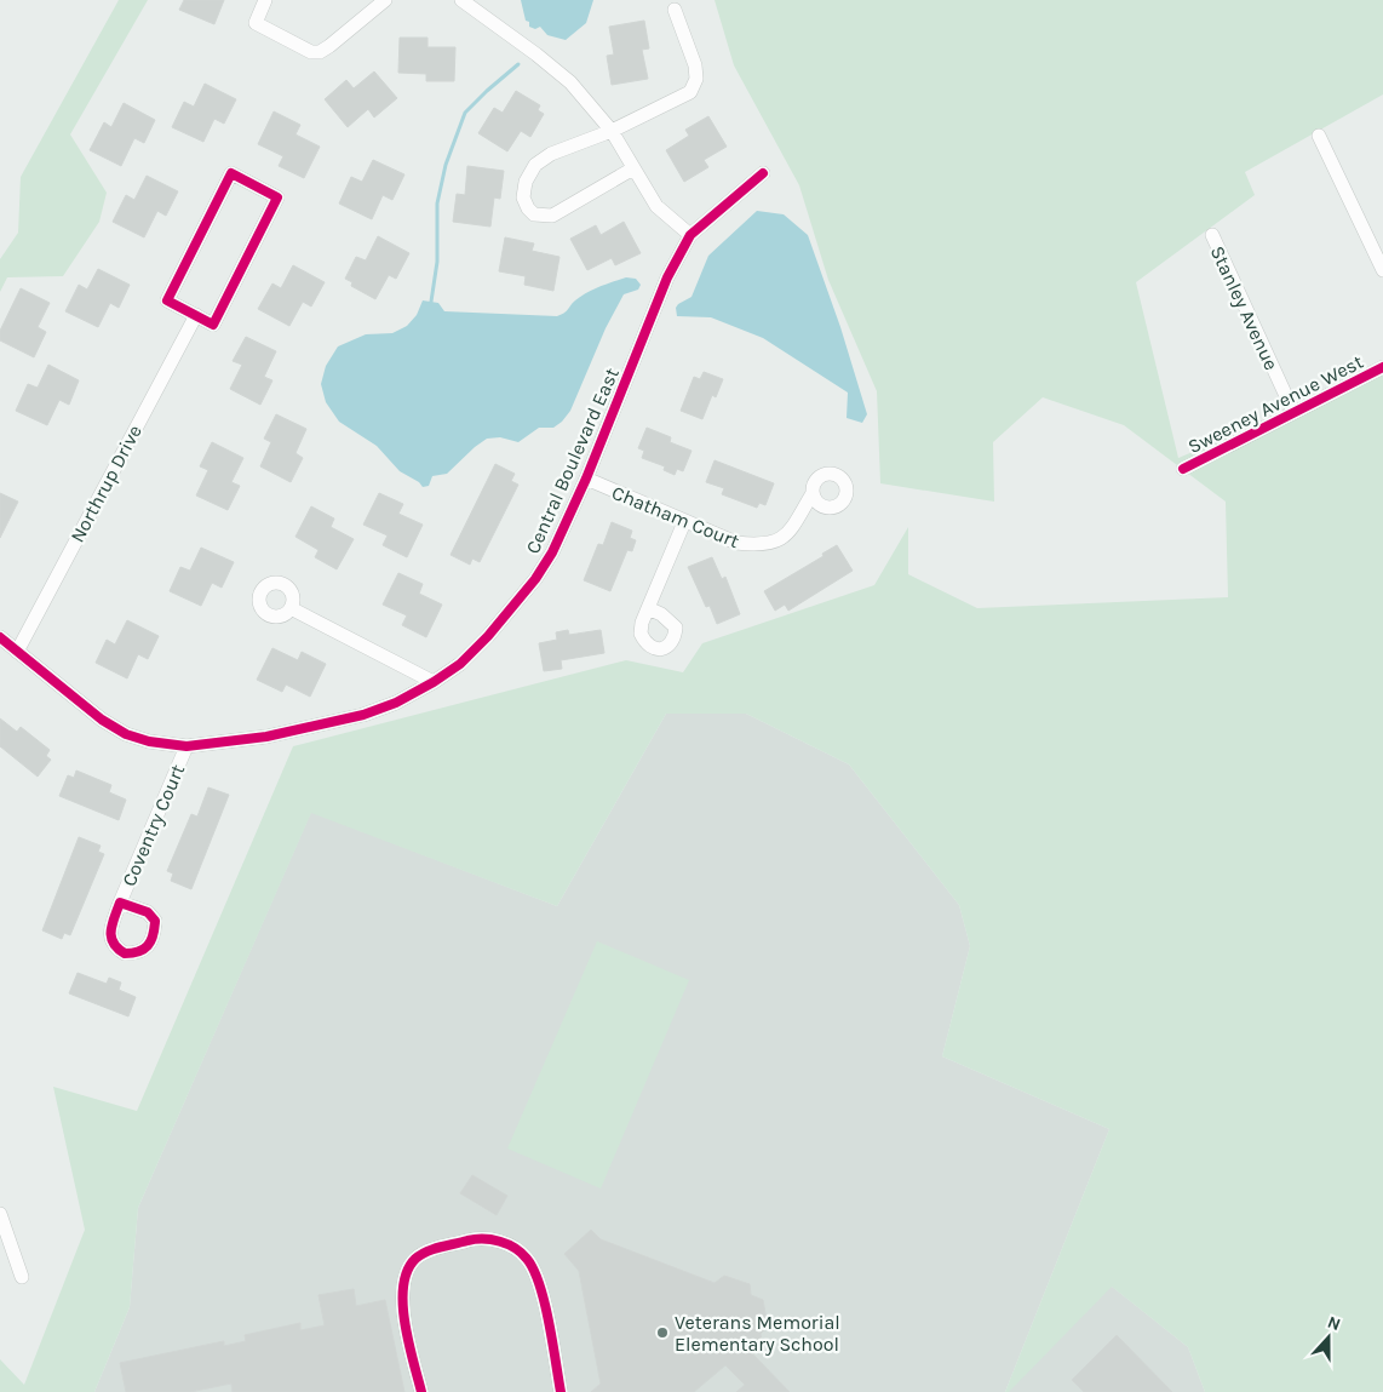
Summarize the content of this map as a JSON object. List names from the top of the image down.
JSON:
{
  "streets": {
    "street": [
      "Stanley Avenue",
      "Sweeney Avenue West",
      "Central Boulevard East",
      "Northrup Drive",
      "Chatham Court",
      "Coventry Court"
    ]
  },
  "crossings": [
    ["Stanley Avenue", "Sweeney Avenue West"],
    ["Central Boulevard East", "Northrup Drive"],
    ["Central Boulevard East", "Chatham Court"],
    ["Central Boulevard East", "Coventry Court"]
  ],
  "places": ["Veterans Memorial Elementary School"],
  "north": "top"
}
